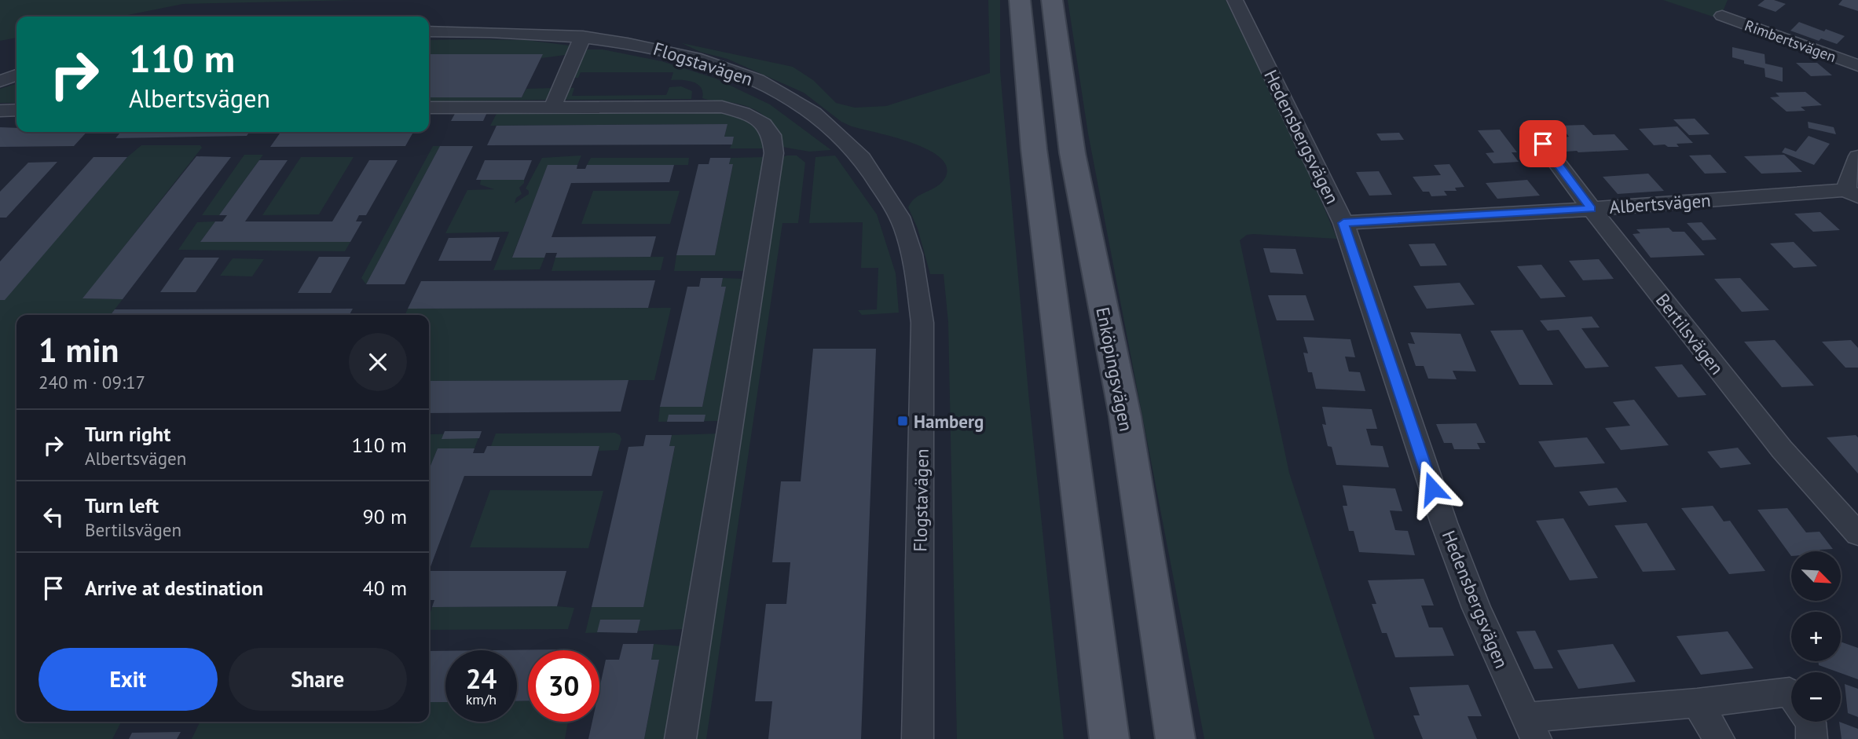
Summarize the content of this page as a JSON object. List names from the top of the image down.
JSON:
{
  "streets": {
    "main road": ["Enköpingsvägen"],
    "street": [
      "Rimbertsvägen",
      "Flogstavägen",
      "Hedensbergsvägen",
      "Albertsvägen",
      "Bertilsvägen"
    ]
  },
  "crossings": [
    ["Hedensbergsvägen", "Albertsvägen"],
    ["Albertsvägen", "Bertilsvägen"]
  ],
  "places": {
    "transit": ["Hamberg"]
  },
  "north": "bottom right",
  "page": {
    "turn": ["110 m", "Albertsvägen"],
    "heading": ["1 min", "240 m · 09:17"],
    "list": [
      {
        "name": "Turn right",
        "note": "Albertsvägen",
        "value": "110 m"
      },
      {
        "name": "Turn left",
        "note": "Bertilsvägen",
        "value": "90 m"
      },
      {
        "name": "Arrive at destination",
        "value": "40 m"
      }
    ],
    "map_buttons": ["+", "−"],
    "buttons": ["Exit", "Share"],
    "speed": "24 km/h",
    "limit": "30"
  }
}
